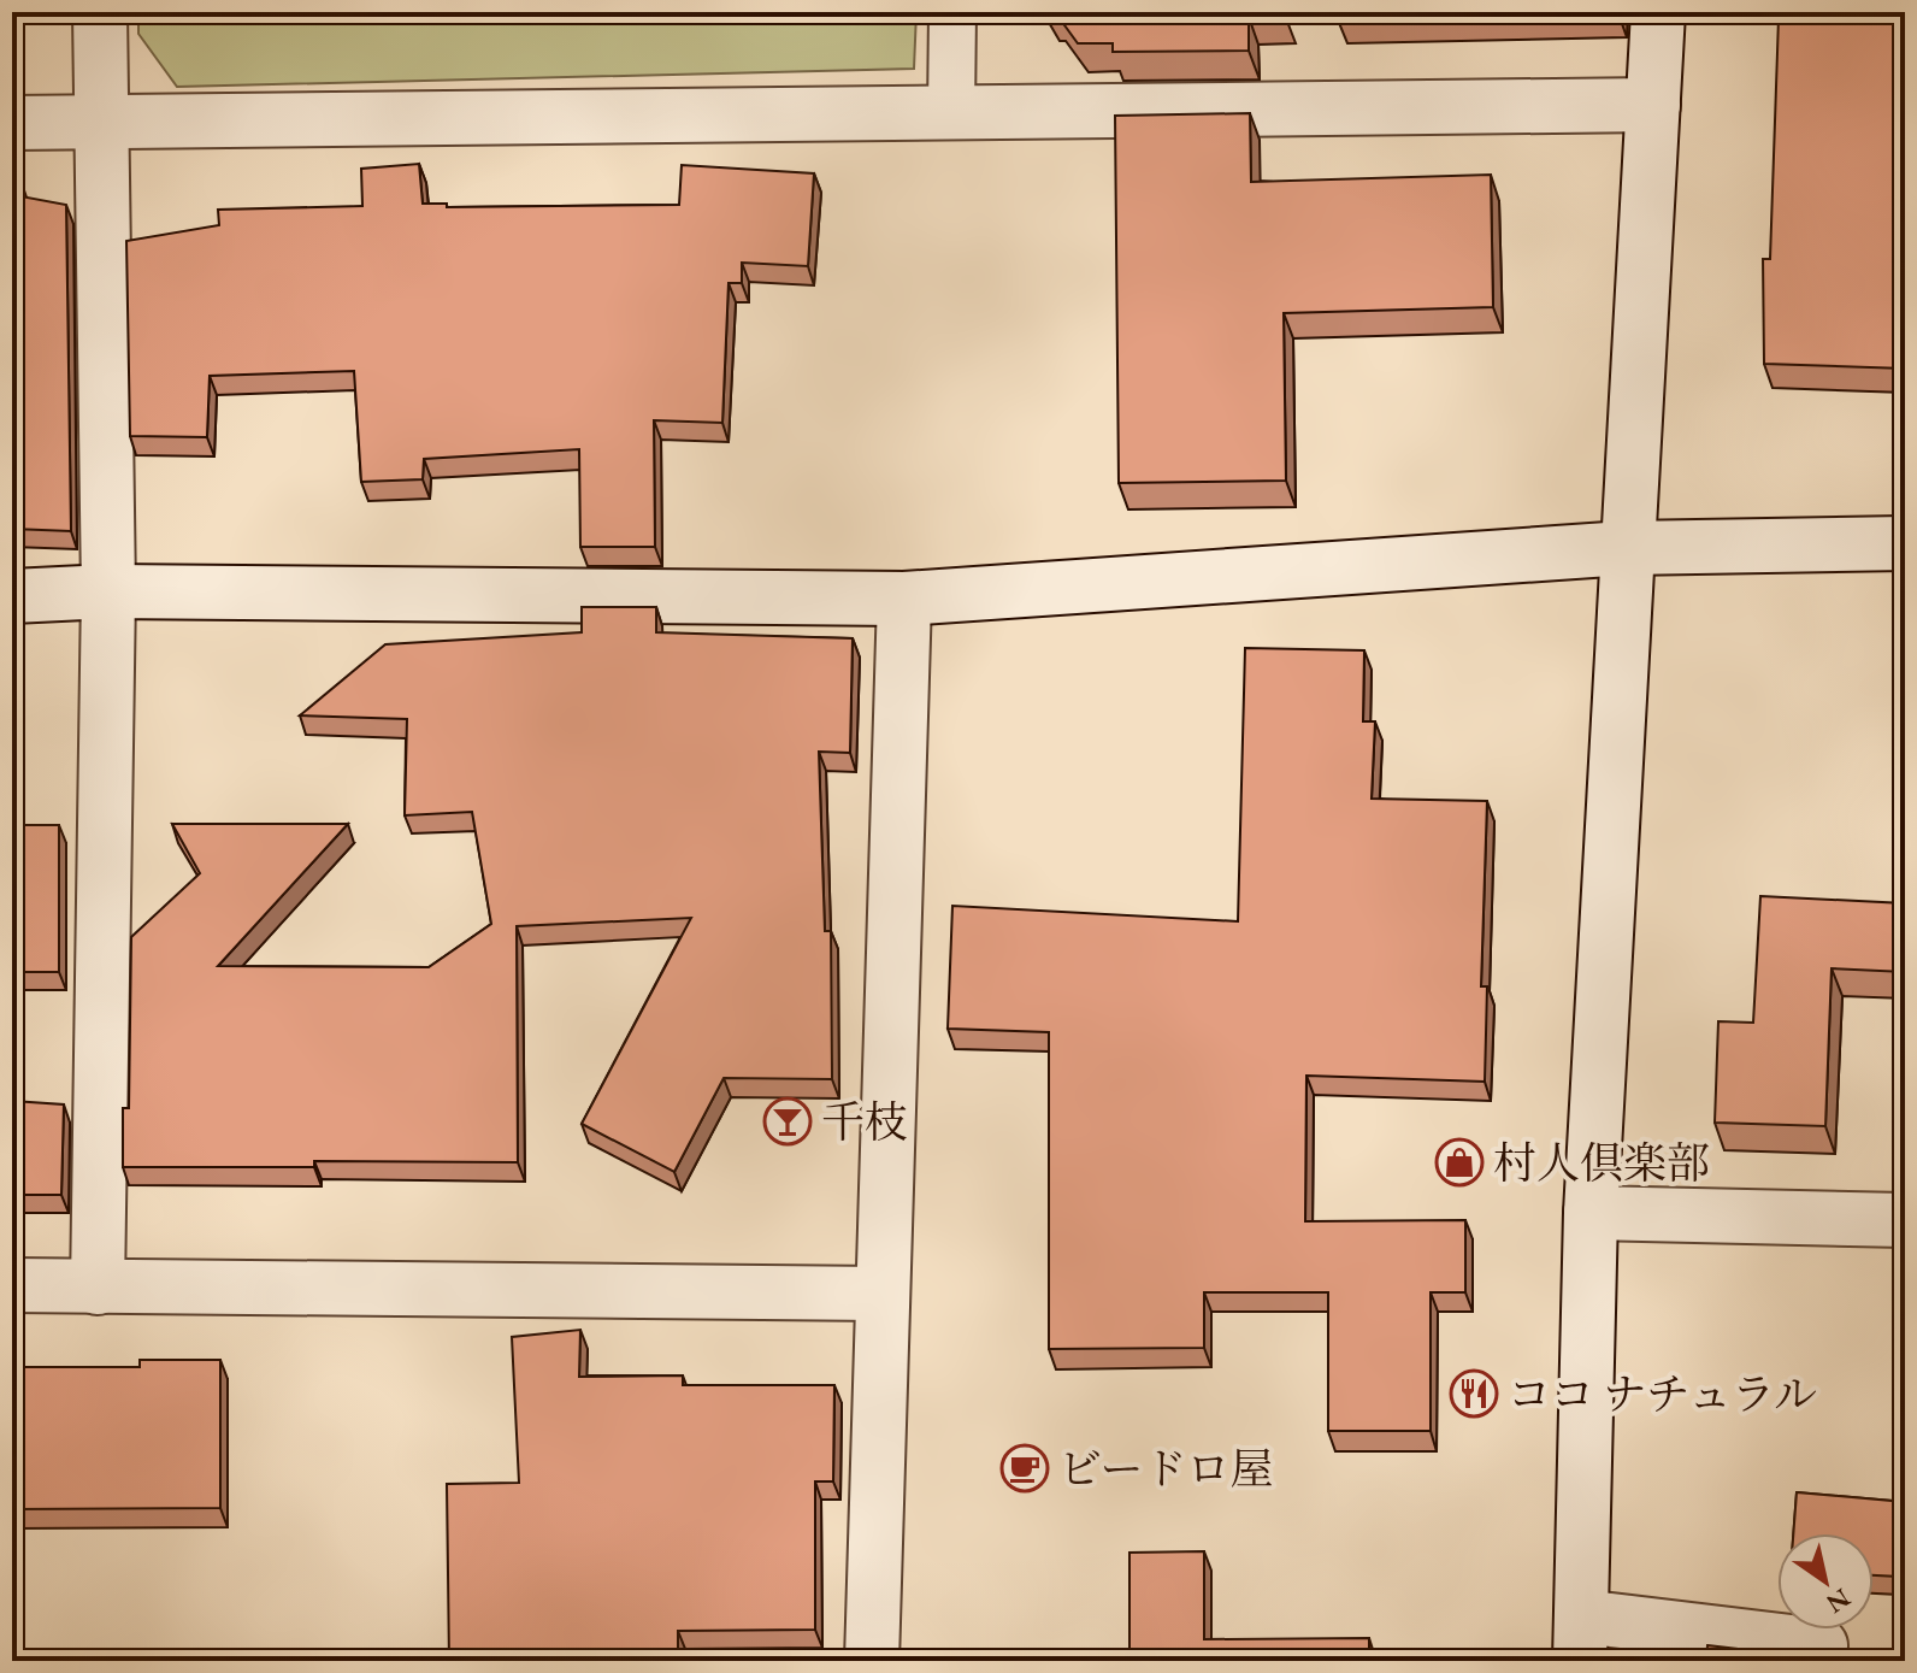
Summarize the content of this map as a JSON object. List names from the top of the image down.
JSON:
{
  "places": {
    "bar": ["千枝"],
    "shop": ["村人倶楽部"],
    "restaurant": ["ココ ナチュラル"],
    "cafe": ["ビードロ屋"]
  },
  "north": "bottom right"
}
